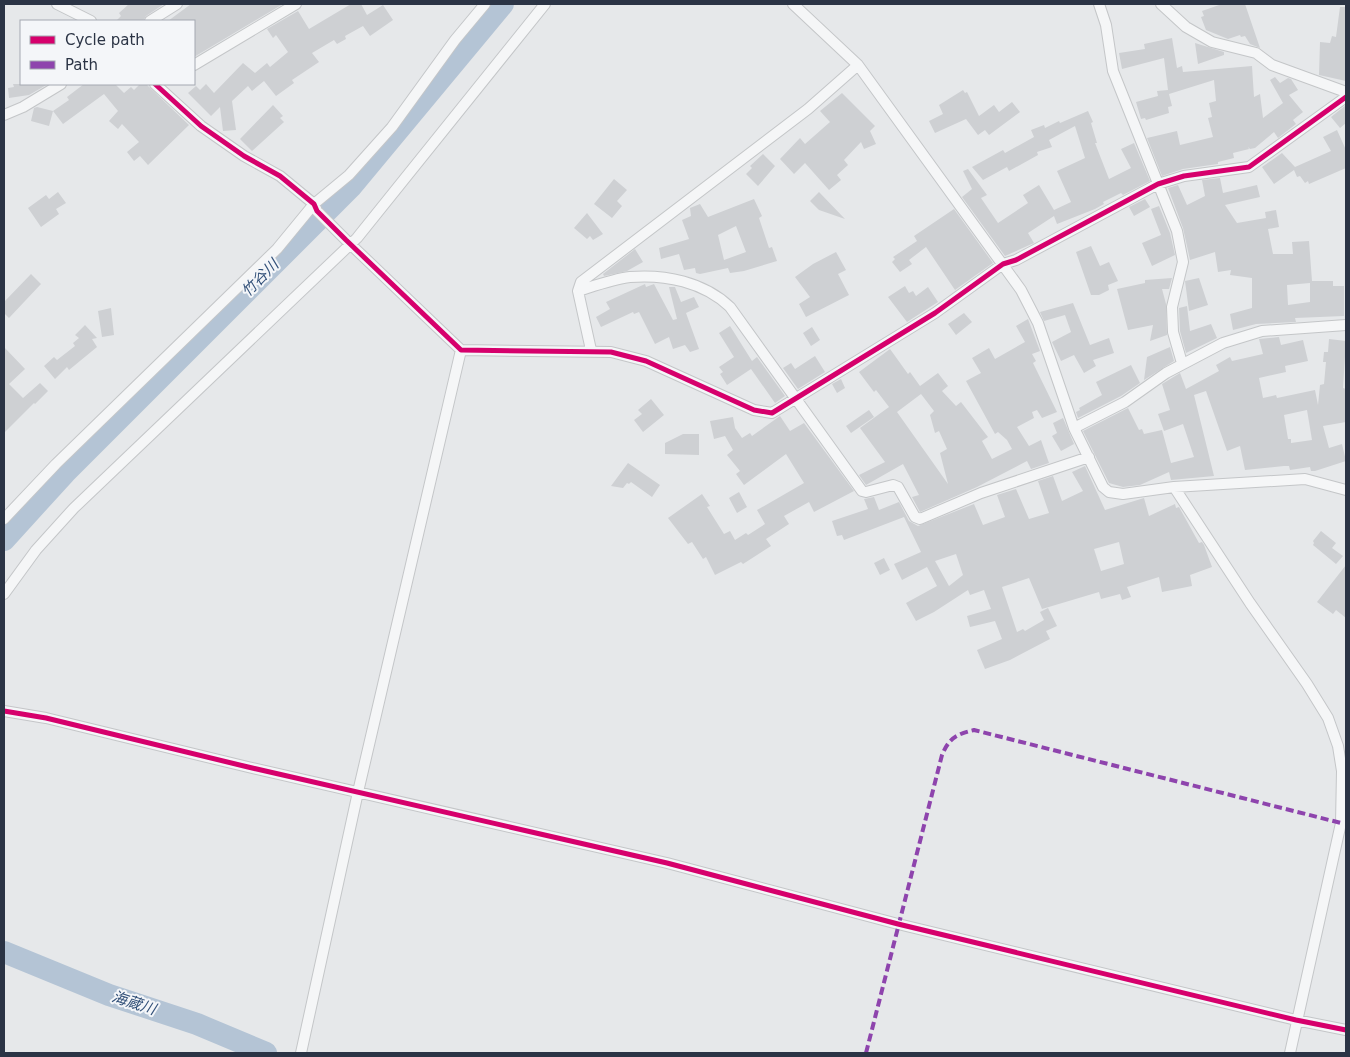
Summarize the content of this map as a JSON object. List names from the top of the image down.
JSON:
{
  "water": ["竹谷川", "海蔵川"],
  "legend": ["Cycle path", "Path"]
}
